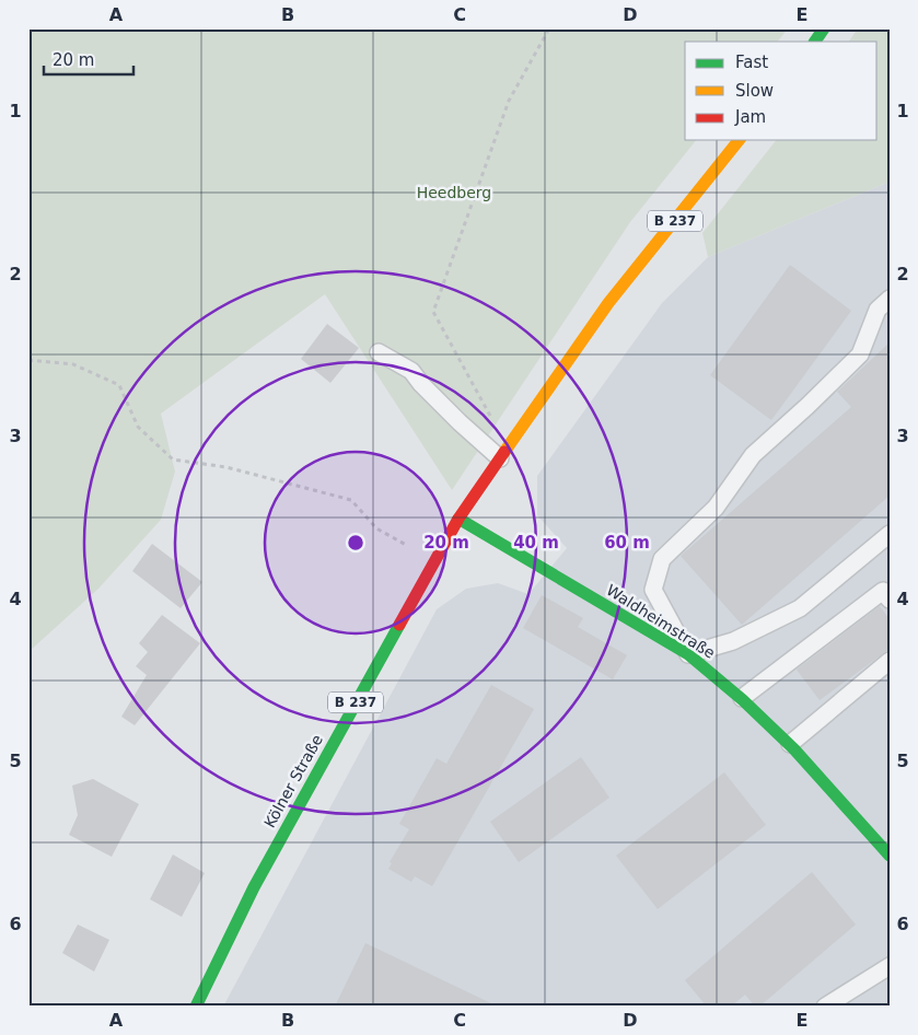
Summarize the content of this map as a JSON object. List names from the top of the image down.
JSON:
{
  "streets": {
    "main road": ["B 237", "Waldheimstraße", "Kölner Straße"]
  },
  "crossings": [
    ["B 237", "Waldheimstraße"],
    ["B 237", "Kölner Straße"],
    ["Waldheimstraße", "Kölner Straße"]
  ],
  "parks": ["Heedberg"],
  "legend": ["Fast", "Slow", "Jam"],
  "scale_bar": "20 m",
  "grid": {
    "columns": [
      "A",
      "B",
      "C",
      "D",
      "E"
    ],
    "rows": [
      "1",
      "2",
      "3",
      "4",
      "5",
      "6"
    ]
  },
  "rings": ["20 m", "40 m", "60 m"]
}
